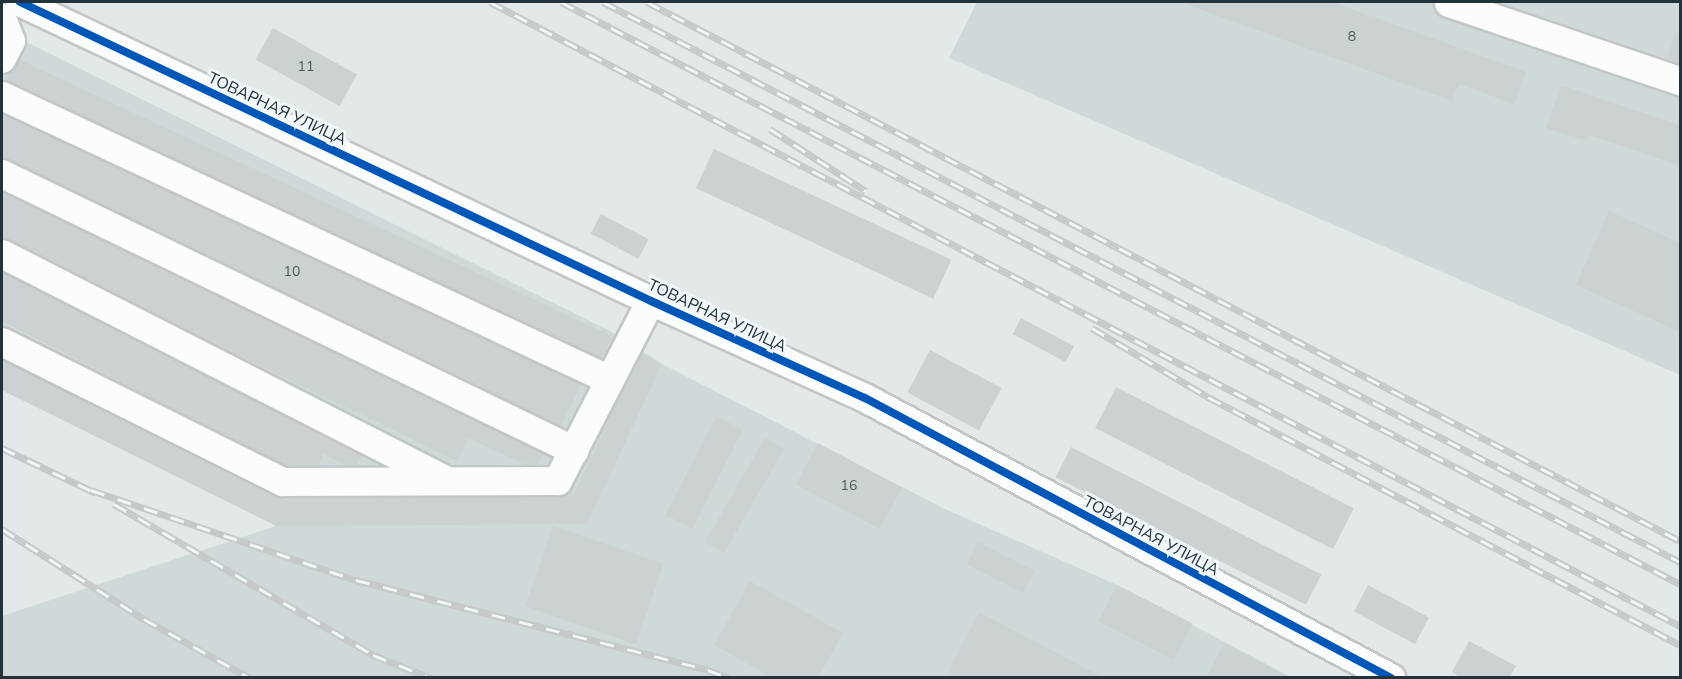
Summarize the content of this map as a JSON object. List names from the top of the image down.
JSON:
{
  "streets": {
    "street": ["ТОВАРНАЯ УЛИЦА"]
  },
  "house_numbers": [
    "8",
    "11",
    "10",
    "16"
  ]
}
